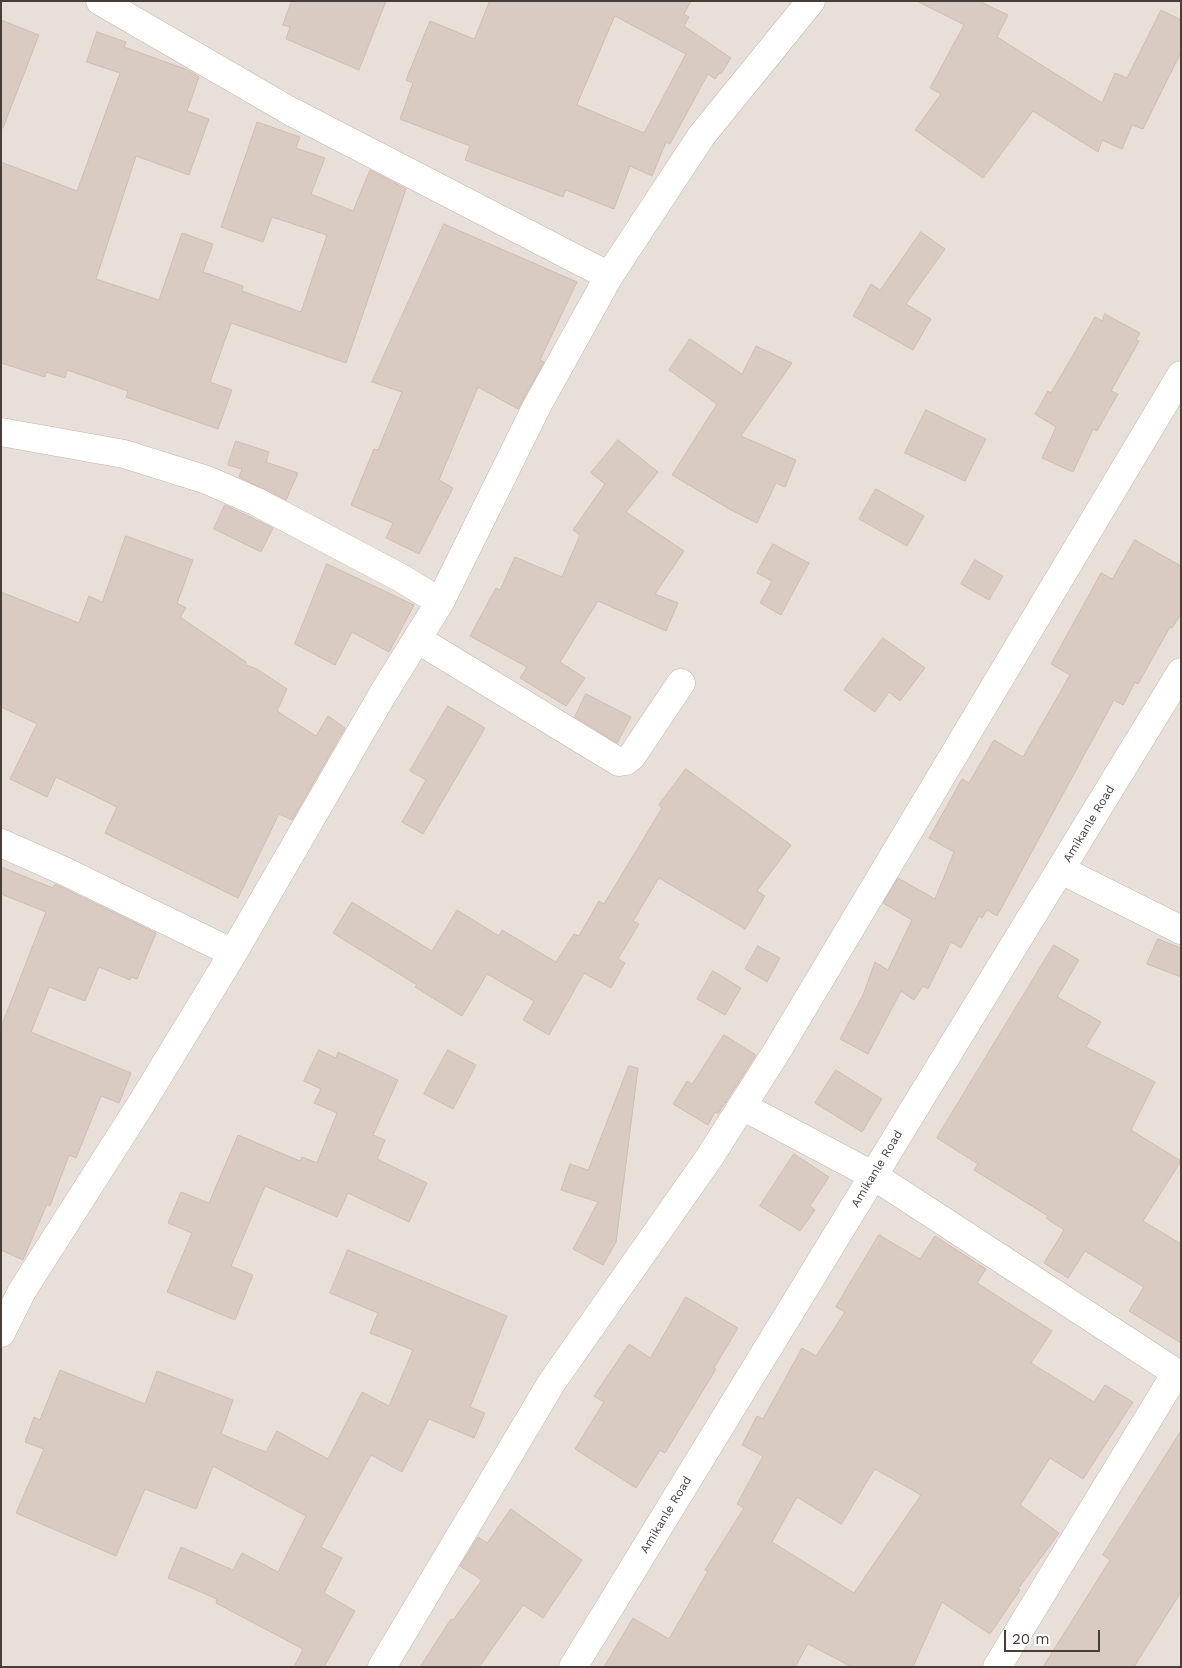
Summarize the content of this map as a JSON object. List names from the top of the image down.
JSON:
{
  "streets": {
    "street": ["Amikanle Road"]
  },
  "scale_bar": "20 m"
}
